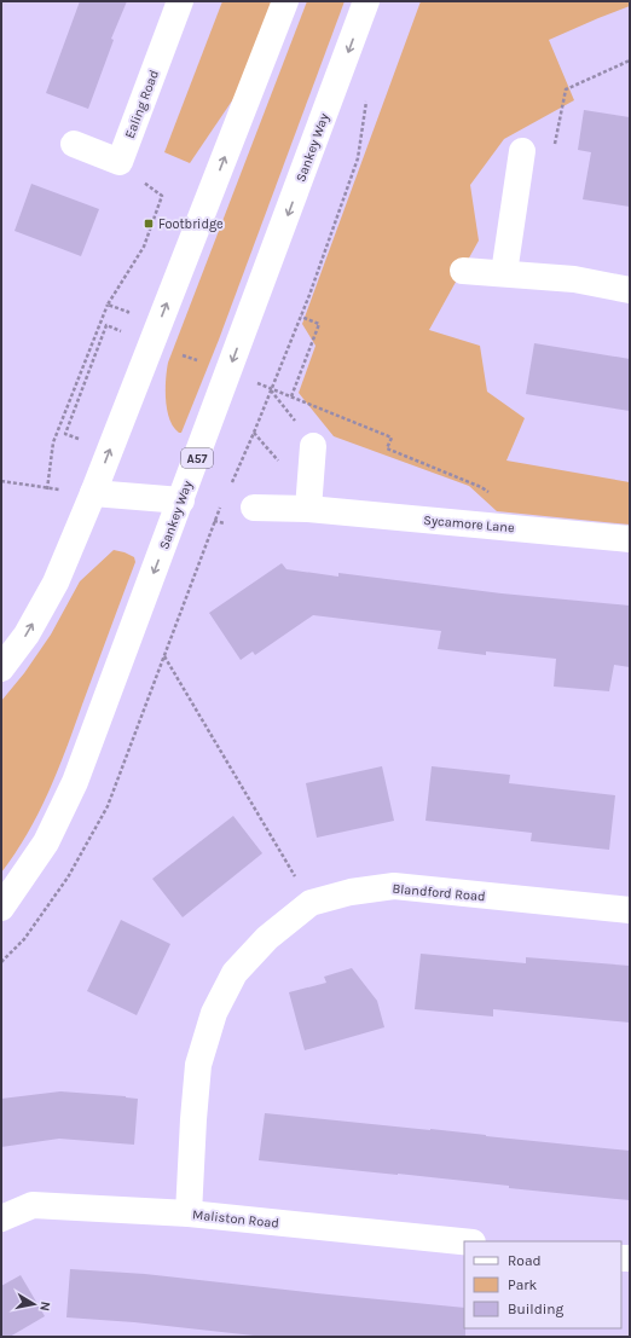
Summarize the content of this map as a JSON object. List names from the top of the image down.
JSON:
{
  "streets": {
    "main road": [
      "Ealing Road",
      "Sankey Way",
      "A57",
      "Sycamore Lane",
      "Blandford Road",
      "Maliston Road"
    ]
  },
  "crossings": [
    ["Blandford Road", "Maliston Road"]
  ],
  "places": {
    "transit": ["Footbridge"]
  },
  "legend": ["Road", "Park", "Building"],
  "north": "right"
}
